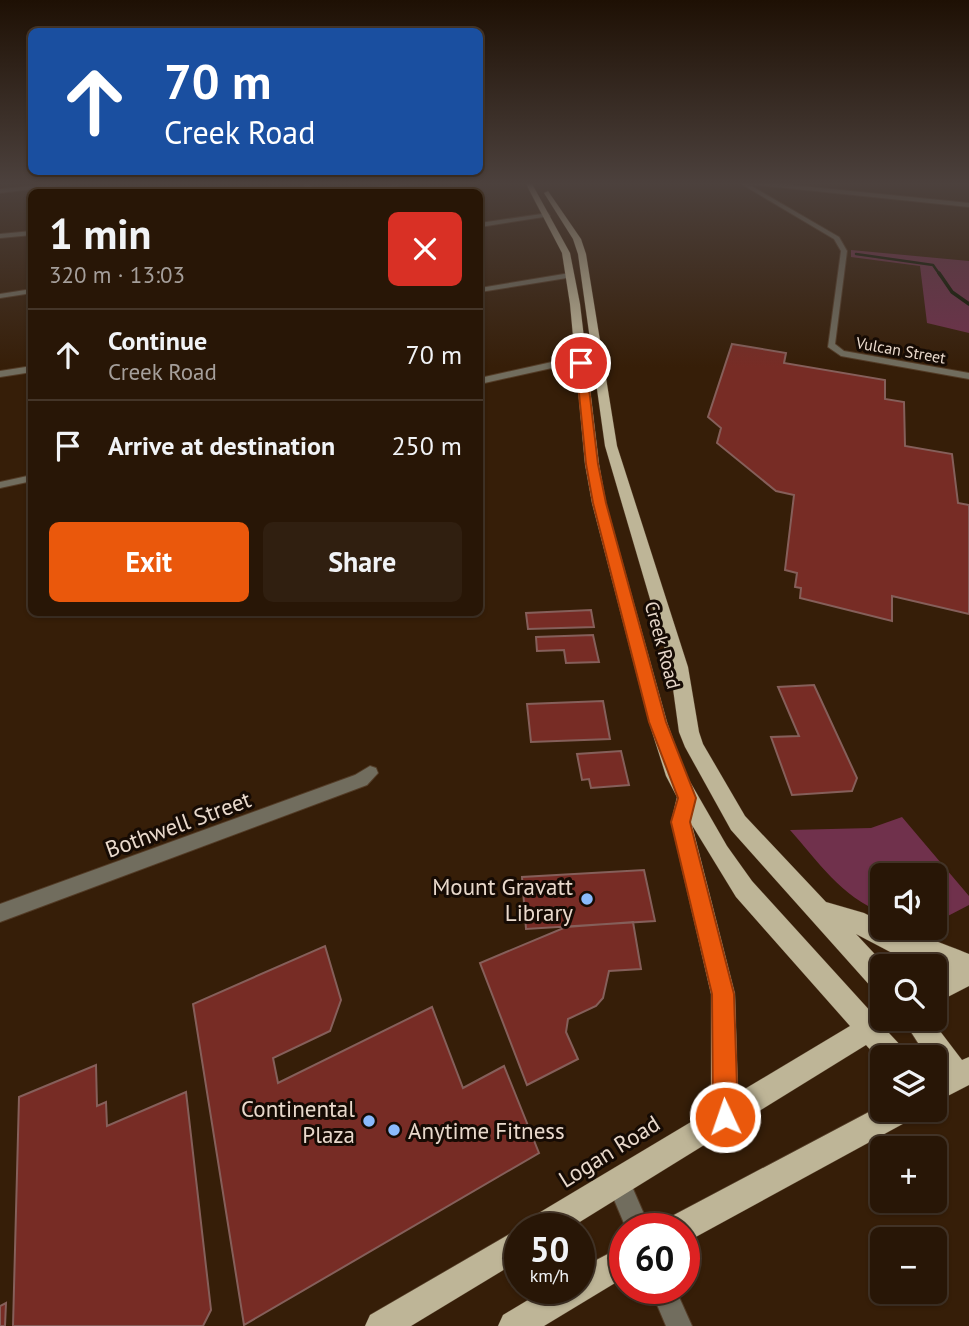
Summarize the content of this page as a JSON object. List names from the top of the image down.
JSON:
{
  "streets": {
    "main road": ["Creek Road", "Logan Road"],
    "street": ["Vulcan Street", "Bothwell Street"]
  },
  "places": ["Mount Gravatt Library", "Continental Plaza", "Anytime Fitness"],
  "page": {
    "turn": ["70 m", "Creek Road"],
    "heading": ["1 min", "320 m · 13:03"],
    "list": [
      {
        "name": "Continue",
        "note": "Creek Road",
        "value": "70 m"
      },
      {
        "name": "Arrive at destination",
        "value": "250 m"
      }
    ],
    "buttons": ["Exit", "Share"],
    "map_buttons": ["+", "−"],
    "speed": "50 km/h",
    "limit": "60"
  }
}
